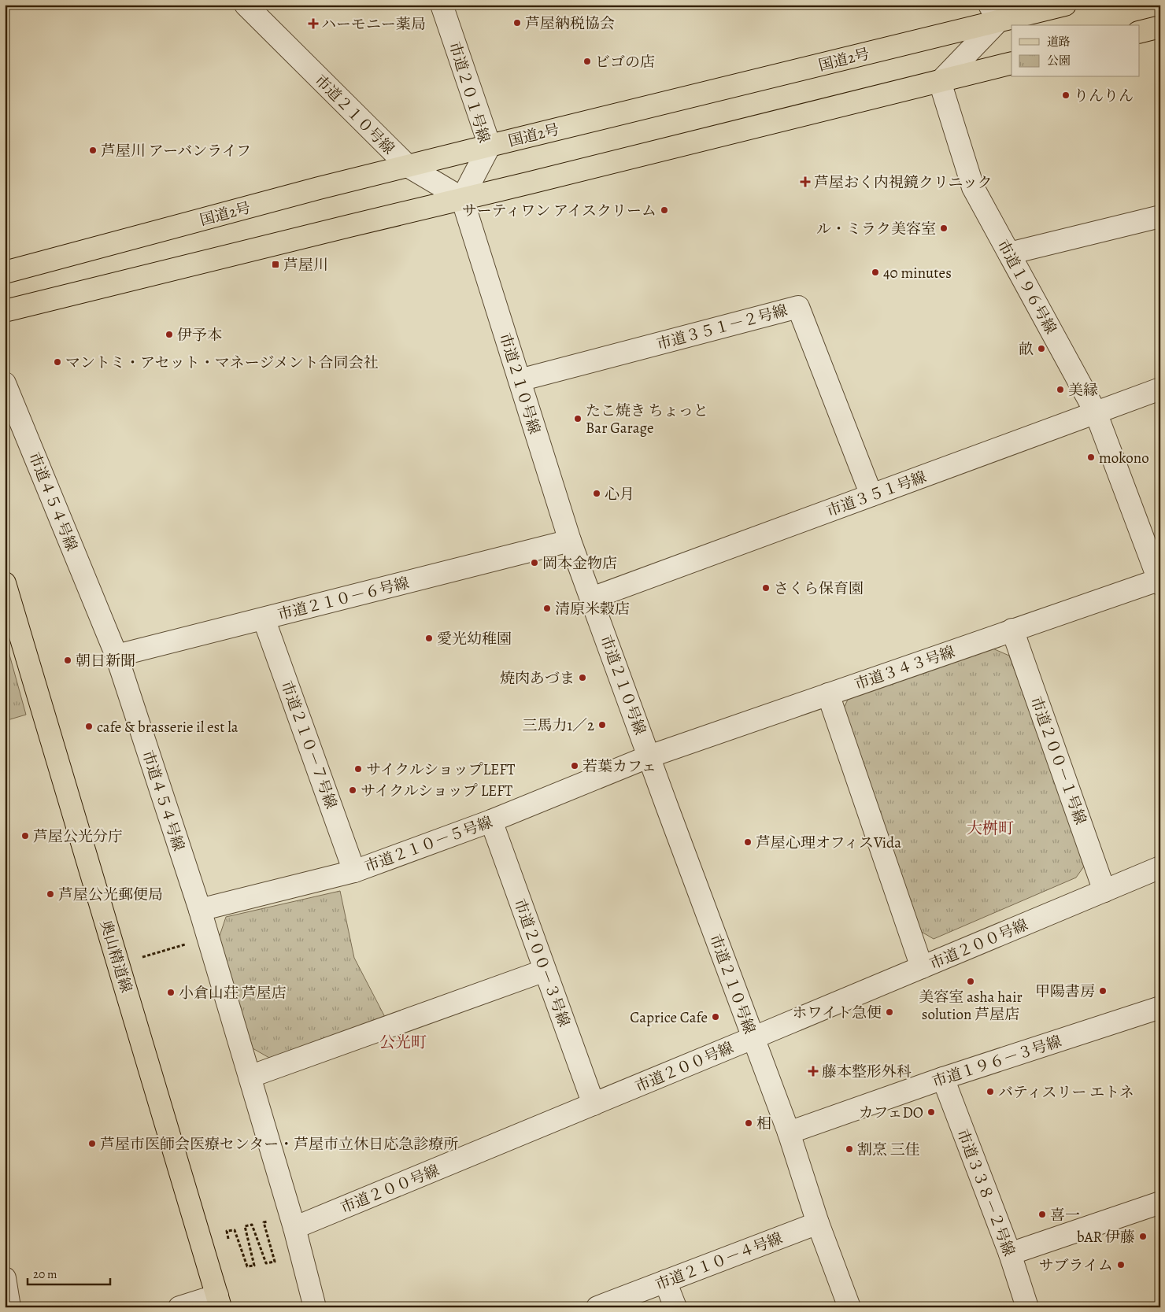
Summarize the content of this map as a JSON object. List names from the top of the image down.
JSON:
{
  "streets": {
    "main road": ["国道2号", "奥山精道線"],
    "street": [
      "市道２０１号線",
      "市道２１０号線",
      "市道１９６号線",
      "市道３５１－２号線",
      "市道３５１号線",
      "市道４５４号線",
      "市道２１０－６号線",
      "市道３４３号線",
      "市道２１０－７号線",
      "市道２００－１号線",
      "市道２１０－５号線",
      "市道２００号線",
      "市道２００－３号線",
      "市道１９６－３号線",
      "市道３３８－２号線",
      "市道２１０－４号線"
    ]
  },
  "crossings": [
    ["国道2号", "市道２０１号線"],
    ["国道2号", "市道２１０号線"],
    ["市道２０１号線", "市道２１０号線"],
    ["市道２１０号線", "市道３５１－２号線"],
    ["市道２１０号線", "市道３５１号線"],
    ["市道２１０号線", "市道２１０－６号線"],
    ["市道２１０号線", "市道３４３号線"],
    ["市道２１０号線", "市道２１０－５号線"],
    ["市道２１０号線", "市道２００号線"],
    ["市道２１０号線", "市道１９６－３号線"],
    ["市道２１０号線", "市道２１０－４号線"],
    ["市道１９６号線", "市道３５１号線"],
    ["市道１９６号線", "市道３４３号線"],
    ["市道３５１－２号線", "市道３５１号線"],
    ["市道４５４号線", "市道２１０－６号線"],
    ["市道４５４号線", "市道２１０－５号線"],
    ["市道４５４号線", "市道２００号線"],
    ["市道２１０－６号線", "市道２１０－７号線"],
    ["市道３４３号線", "市道２００－１号線"],
    ["市道３４３号線", "市道２１０－５号線"],
    ["市道２１０－７号線", "市道２１０－５号線"],
    ["市道２００－１号線", "市道２００号線"],
    ["市道２１０－５号線", "市道２００－３号線"],
    ["市道２００号線", "市道２００－３号線"],
    ["市道１９６－３号線", "市道３３８－２号線"]
  ],
  "districts": ["大桝町", "公光町"],
  "places": {
    "other": [
      "芦屋納税協会",
      "ビゴの店",
      "りんりん",
      "芦屋川 アーバンライフ",
      "サーティワン アイスクリーム",
      "ル・ミラク美容室",
      "40 minutes",
      "伊予本",
      "畝",
      "マントミ・アセット・マネージメント合同会社",
      "美縁",
      "たこ焼き ちょっと Bar Garage",
      "mokono",
      "心月",
      "岡本金物店",
      "さくら保育園",
      "清原米穀店",
      "愛光幼稚園",
      "朝日新聞",
      "焼肉あづま",
      "三馬力1／2",
      "cafe & brasserie il est la",
      "若葉カフェ",
      "サイクルショップLEFT",
      "サイクルショップ LEFT",
      "芦屋公光分庁",
      "芦屋心理オフィスVida",
      "芦屋公光郵便局",
      "美容室 asha hair solution 芦屋店",
      "甲陽書房",
      "小倉山荘 芦屋店",
      "ホワイト急便",
      "Caprice Cafe",
      "バティスリー エトネ",
      "カフェDO",
      "相",
      "芦屋市医師会医療センター・芦屋市立休日応急診療所",
      "割烹 三佳",
      "喜一",
      "bAR 伊藤",
      "サブライム"
    ],
    "health": ["ハーモニー薬局", "芦屋おく内視鏡クリニック", "藤本整形外科"],
    "transit": ["芦屋川"]
  },
  "legend": ["道路", "公園"],
  "scale_bar": "20 m"
}
